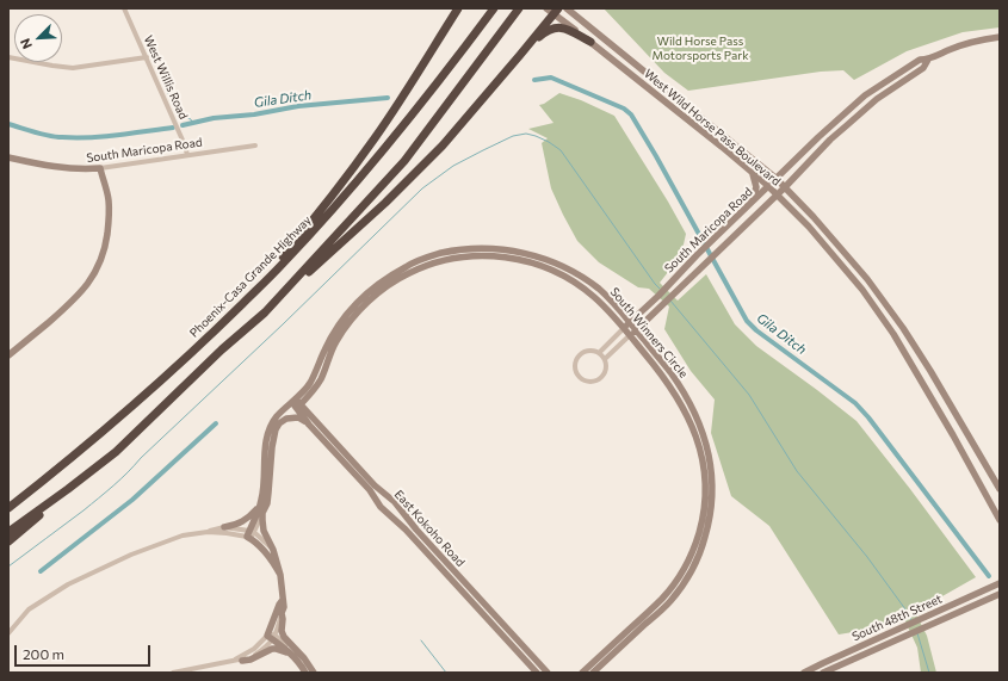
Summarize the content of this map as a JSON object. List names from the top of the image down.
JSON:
{
  "streets": {
    "highway": ["Phoenix-Casa Grande Highway"],
    "street": [
      "West Willis Road",
      "West Wild Horse Pass Boulevard",
      "South Maricopa Road",
      "South Winners Circle",
      "East Kokoho Road",
      "South 48th Street"
    ]
  },
  "crossings": [
    ["West Willis Road", "South Maricopa Road"],
    ["West Wild Horse Pass Boulevard", "South Maricopa Road"],
    ["South Maricopa Road", "South Winners Circle"],
    ["South Winners Circle", "East Kokoho Road"]
  ],
  "water": ["Gila Ditch"],
  "parks": ["Wild Horse Pass Motorsports Park"],
  "scale_bar": "200 m",
  "north": "bottom left"
}
